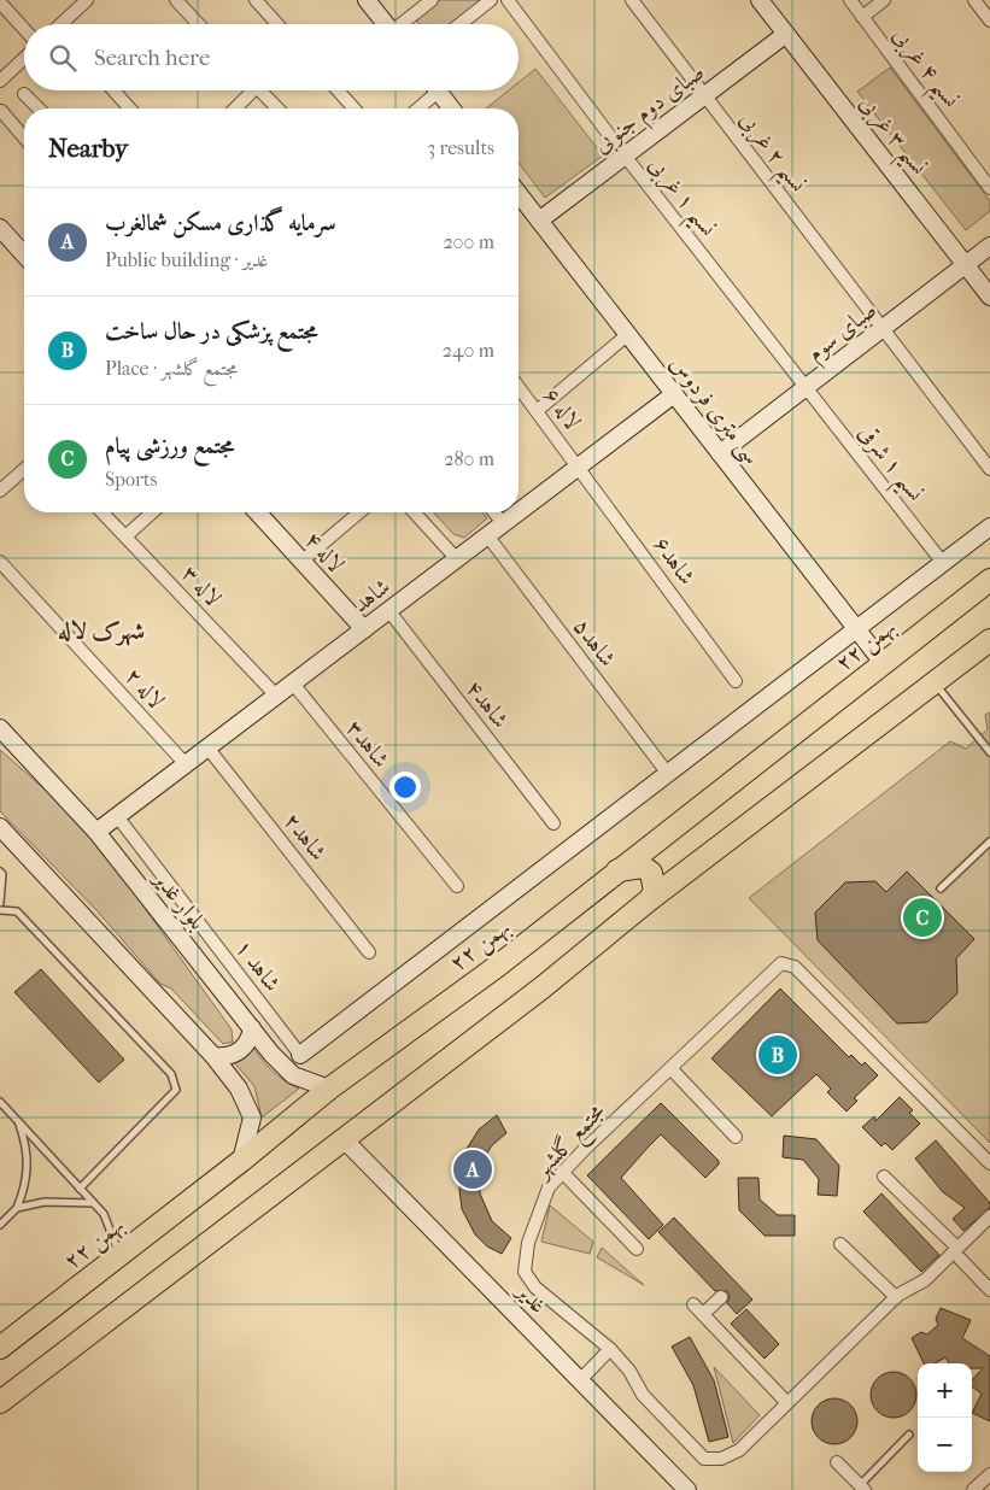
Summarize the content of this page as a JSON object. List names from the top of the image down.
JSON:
{
  "streets": {
    "highway": ["۲۲ بهمن"],
    "street": [
      "نسیم ۴ غربی",
      "صبای دوم جنوبی",
      "نسیم ۳ غربی",
      "نسیم ۲ غربی",
      "نسیم ۱ غربی",
      "صبای سوم",
      "لاله ۶",
      "سی متری فردوس",
      "نسیم ۱ شرقی",
      "لاله ۴",
      "شاهد۶",
      "لاله ۳",
      "شاهد",
      "شاهد۵",
      "لاله ۲",
      "شاهد۴",
      "شاهد۳",
      "شاهد۲",
      "بلوار غدیر",
      "شاهد ۱",
      "مجتمع گلشهر",
      "غدیر"
    ]
  },
  "crossings": [
    ["صبای دوم جنوبی", "نسیم ۳ غربی"],
    ["صبای دوم جنوبی", "نسیم ۲ غربی"],
    ["صبای دوم جنوبی", "نسیم ۱ غربی"],
    ["صبای دوم جنوبی", "سی متری فردوس"],
    ["نسیم ۳ غربی", "صبای سوم"],
    ["نسیم ۲ غربی", "صبای سوم"],
    ["نسیم ۱ غربی", "صبای سوم"],
    ["نسیم ۱ غربی", "نسیم ۱ شرقی"],
    ["صبای سوم", "سی متری فردوس"],
    ["صبای سوم", "نسیم ۱ شرقی"],
    ["لاله ۶", "شاهد۶"],
    ["لاله ۶", "شاهد"],
    ["سی متری فردوس", "شاهد"],
    ["سی متری فردوس", "۲۲ بهمن"],
    ["لاله ۴", "شاهد"],
    ["شاهد۶", "شاهد"],
    ["لاله ۳", "شاهد"],
    ["شاهد", "شاهد۵"],
    ["شاهد", "لاله ۲"],
    ["شاهد", "شاهد۴"],
    ["شاهد", "شاهد۳"],
    ["شاهد", "شاهد۲"],
    ["شاهد", "بلوار غدیر"],
    ["شاهد", "شاهد ۱"],
    ["۲۲ بهمن", "بلوار غدیر"]
  ],
  "districts": ["شهرک لاله"],
  "page": {
    "search": "Search here",
    "heading": ["Nearby", "3 results"],
    "list": [
      {
        "mark": "A",
        "name": "سرمایه گذاری مسکن شمالغرب",
        "note": "Public building · غدیر",
        "value": "200 m"
      },
      {
        "mark": "B",
        "name": "مجتمع پزشکی در حال ساخت",
        "note": "Place · مجتمع گلشهر",
        "value": "240 m"
      },
      {
        "mark": "C",
        "name": "مجتمع ورزشی پیام",
        "note": "Sports",
        "value": "280 m"
      }
    ],
    "pins": ["C", "B", "A"],
    "map_buttons": ["+", "−"]
  }
}
